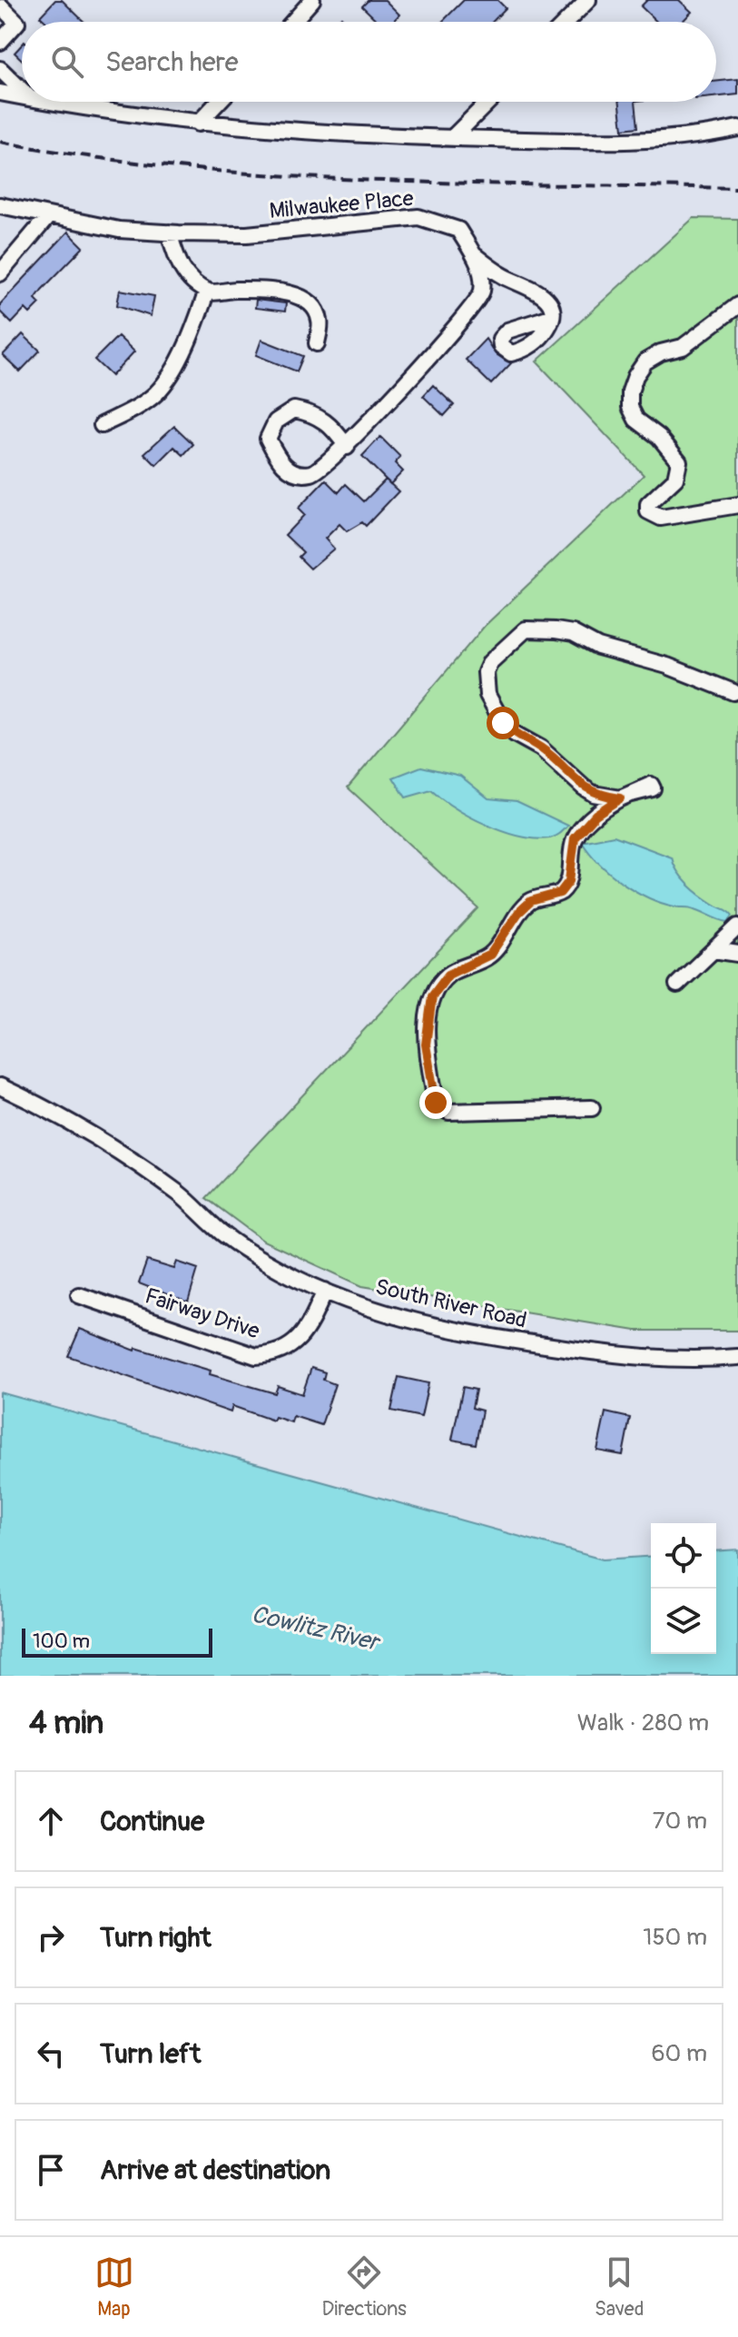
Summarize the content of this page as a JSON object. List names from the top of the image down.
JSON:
{
  "streets": {
    "street": ["Milwaukee Place", "South River Road", "Fairway Drive"]
  },
  "crossings": [
    ["South River Road", "Fairway Drive"]
  ],
  "water": ["Cowlitz River"],
  "scale_bar": "100 m",
  "page": {
    "search": "Search here",
    "scale": "100 m",
    "heading": ["4 min", "Walk · 280 m"],
    "list": [
      ["Continue", "70 m"],
      ["Turn right", "150 m"],
      ["Turn left", "60 m"],
      "Arrive at destination"
    ],
    "nav": ["Map", "Directions", "Saved"]
  }
}
